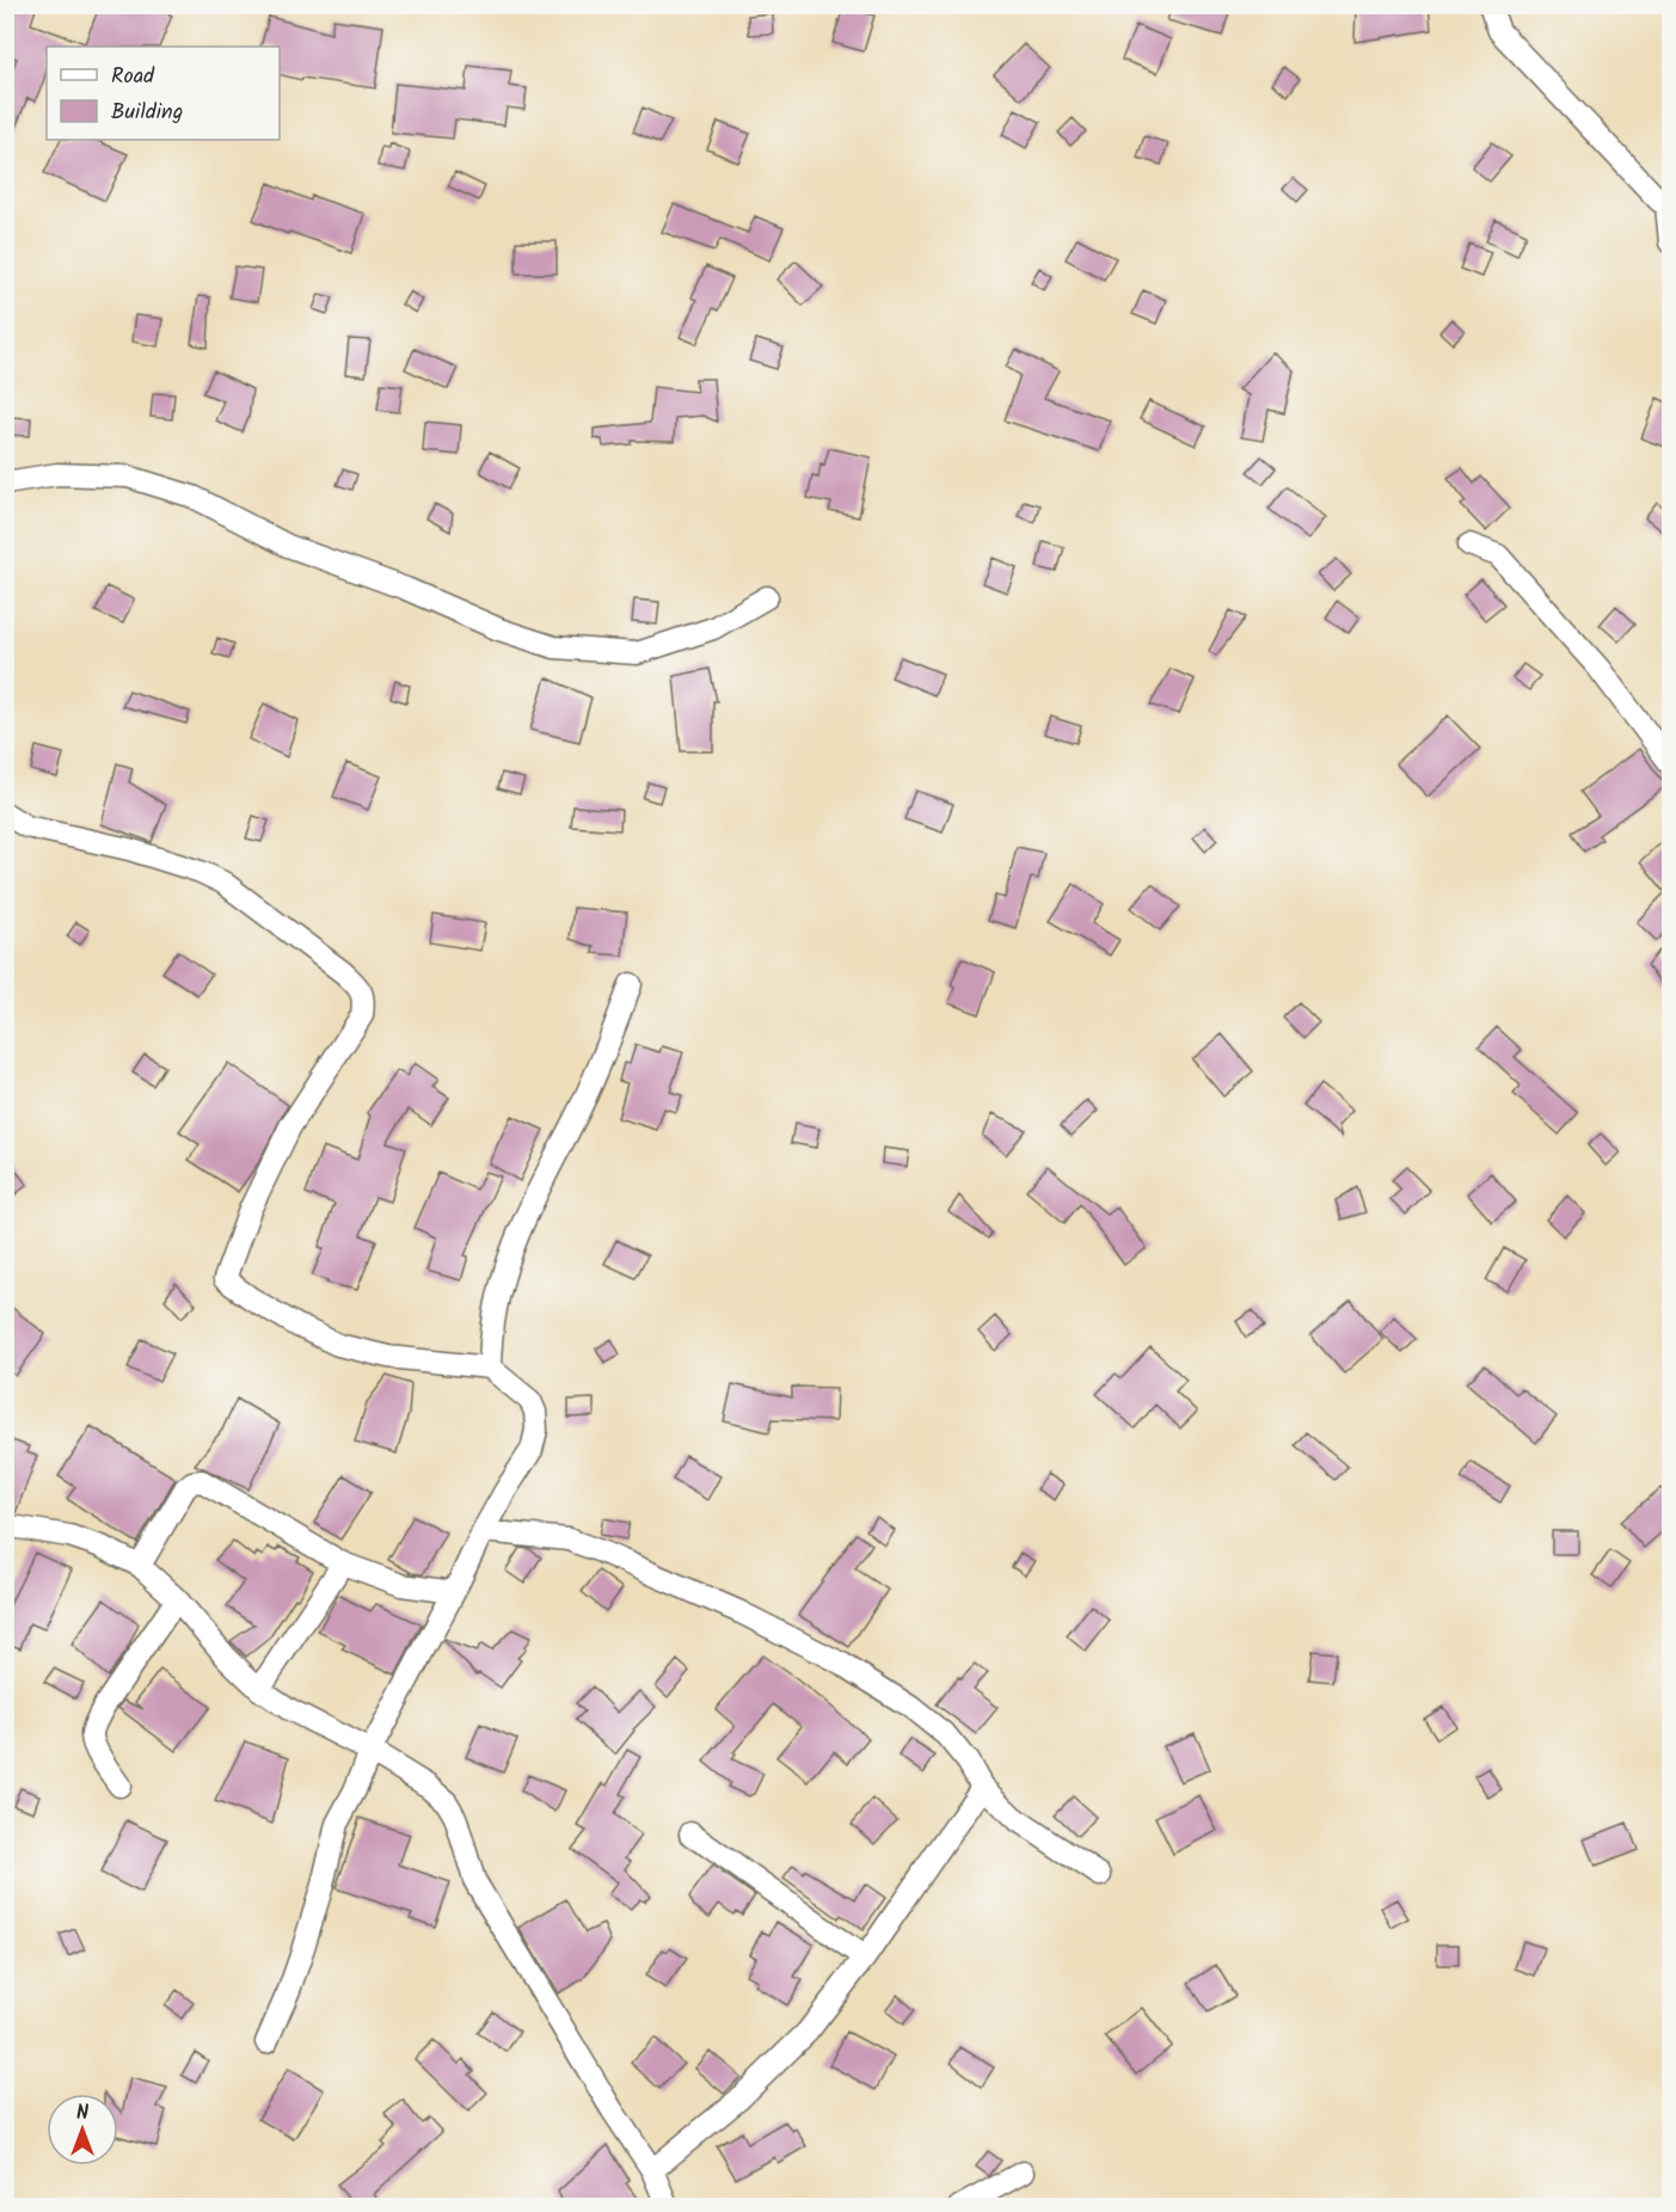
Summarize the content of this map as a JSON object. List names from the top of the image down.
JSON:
{
  "legend": ["Road", "Building"],
  "north": "top"
}
